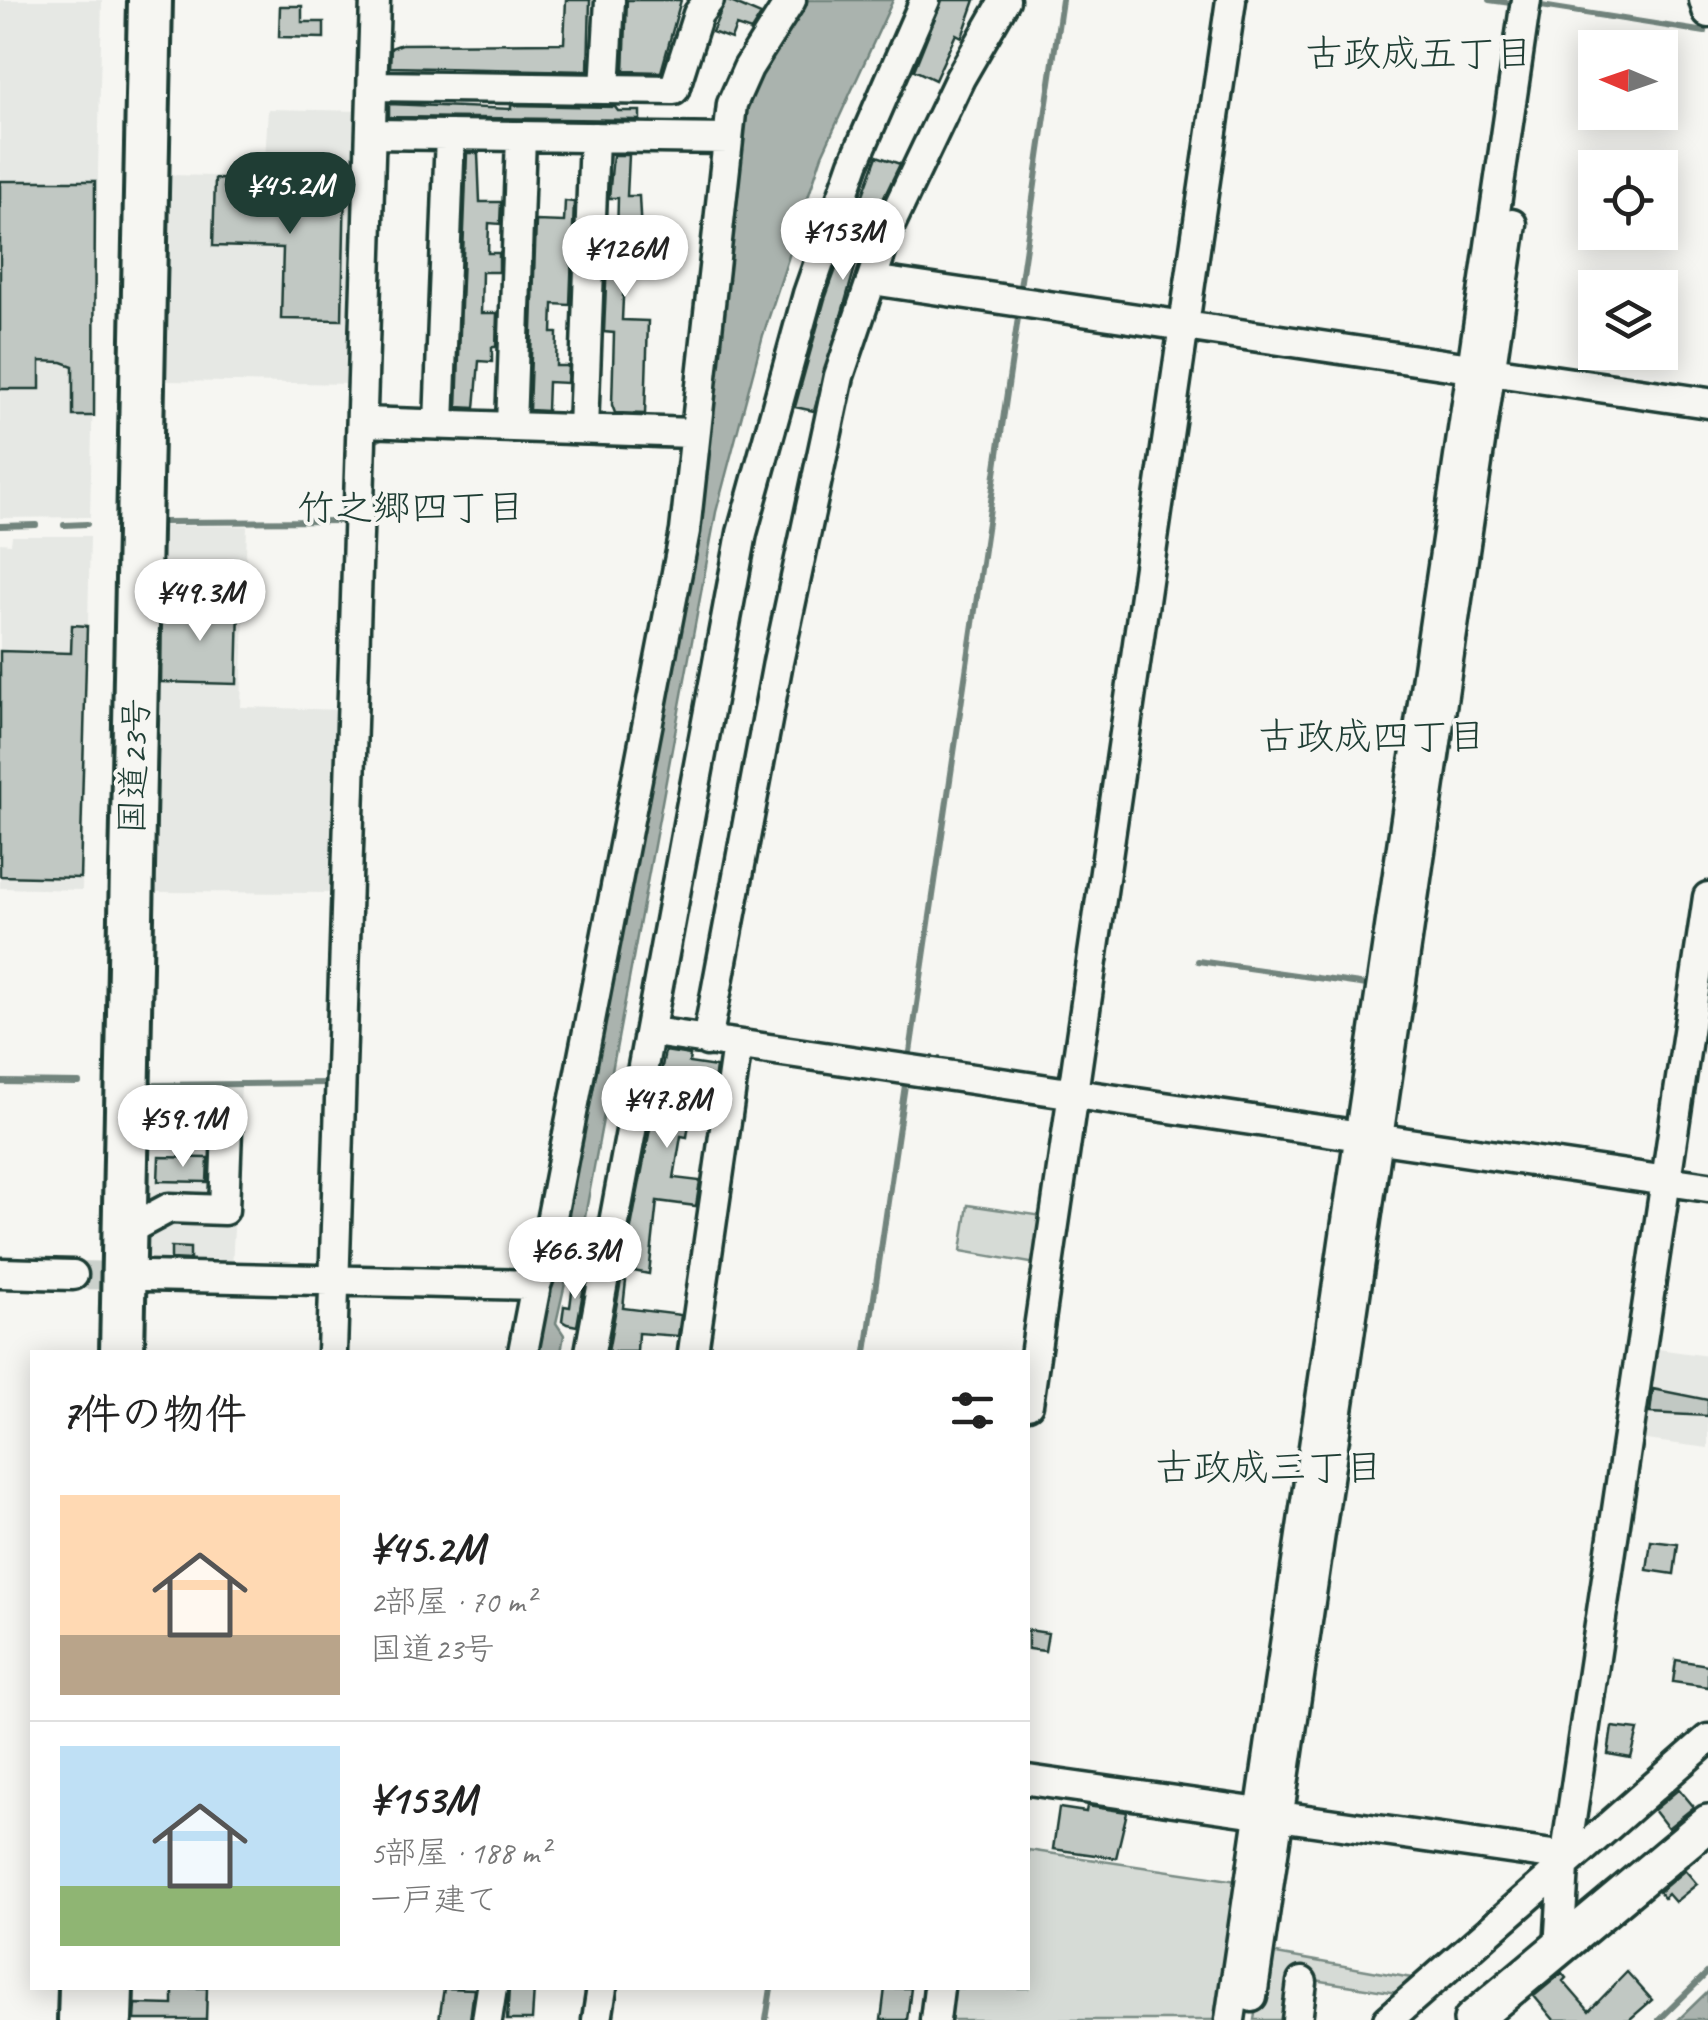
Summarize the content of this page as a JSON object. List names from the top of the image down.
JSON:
{
  "streets": {
    "highway": ["国道23号"]
  },
  "districts": [
    "古政成五丁目",
    "竹之郷四丁目",
    "古政成四丁目",
    "古政成三丁目"
  ],
  "north": "left",
  "page": {
    "price": [
      "¥45.2M",
      "¥153M",
      "¥126M",
      "¥49.3M",
      "¥47.8M",
      "¥59.1M",
      "¥66.3M"
    ],
    "heading": "7件の物件",
    "list": [
      {
        "name": "¥45.2M",
        "note": "2部屋 · 70 m² · 国道23号"
      },
      {
        "name": "¥153M",
        "note": "5部屋 · 188 m² · 一戸建て"
      }
    ]
  }
}
